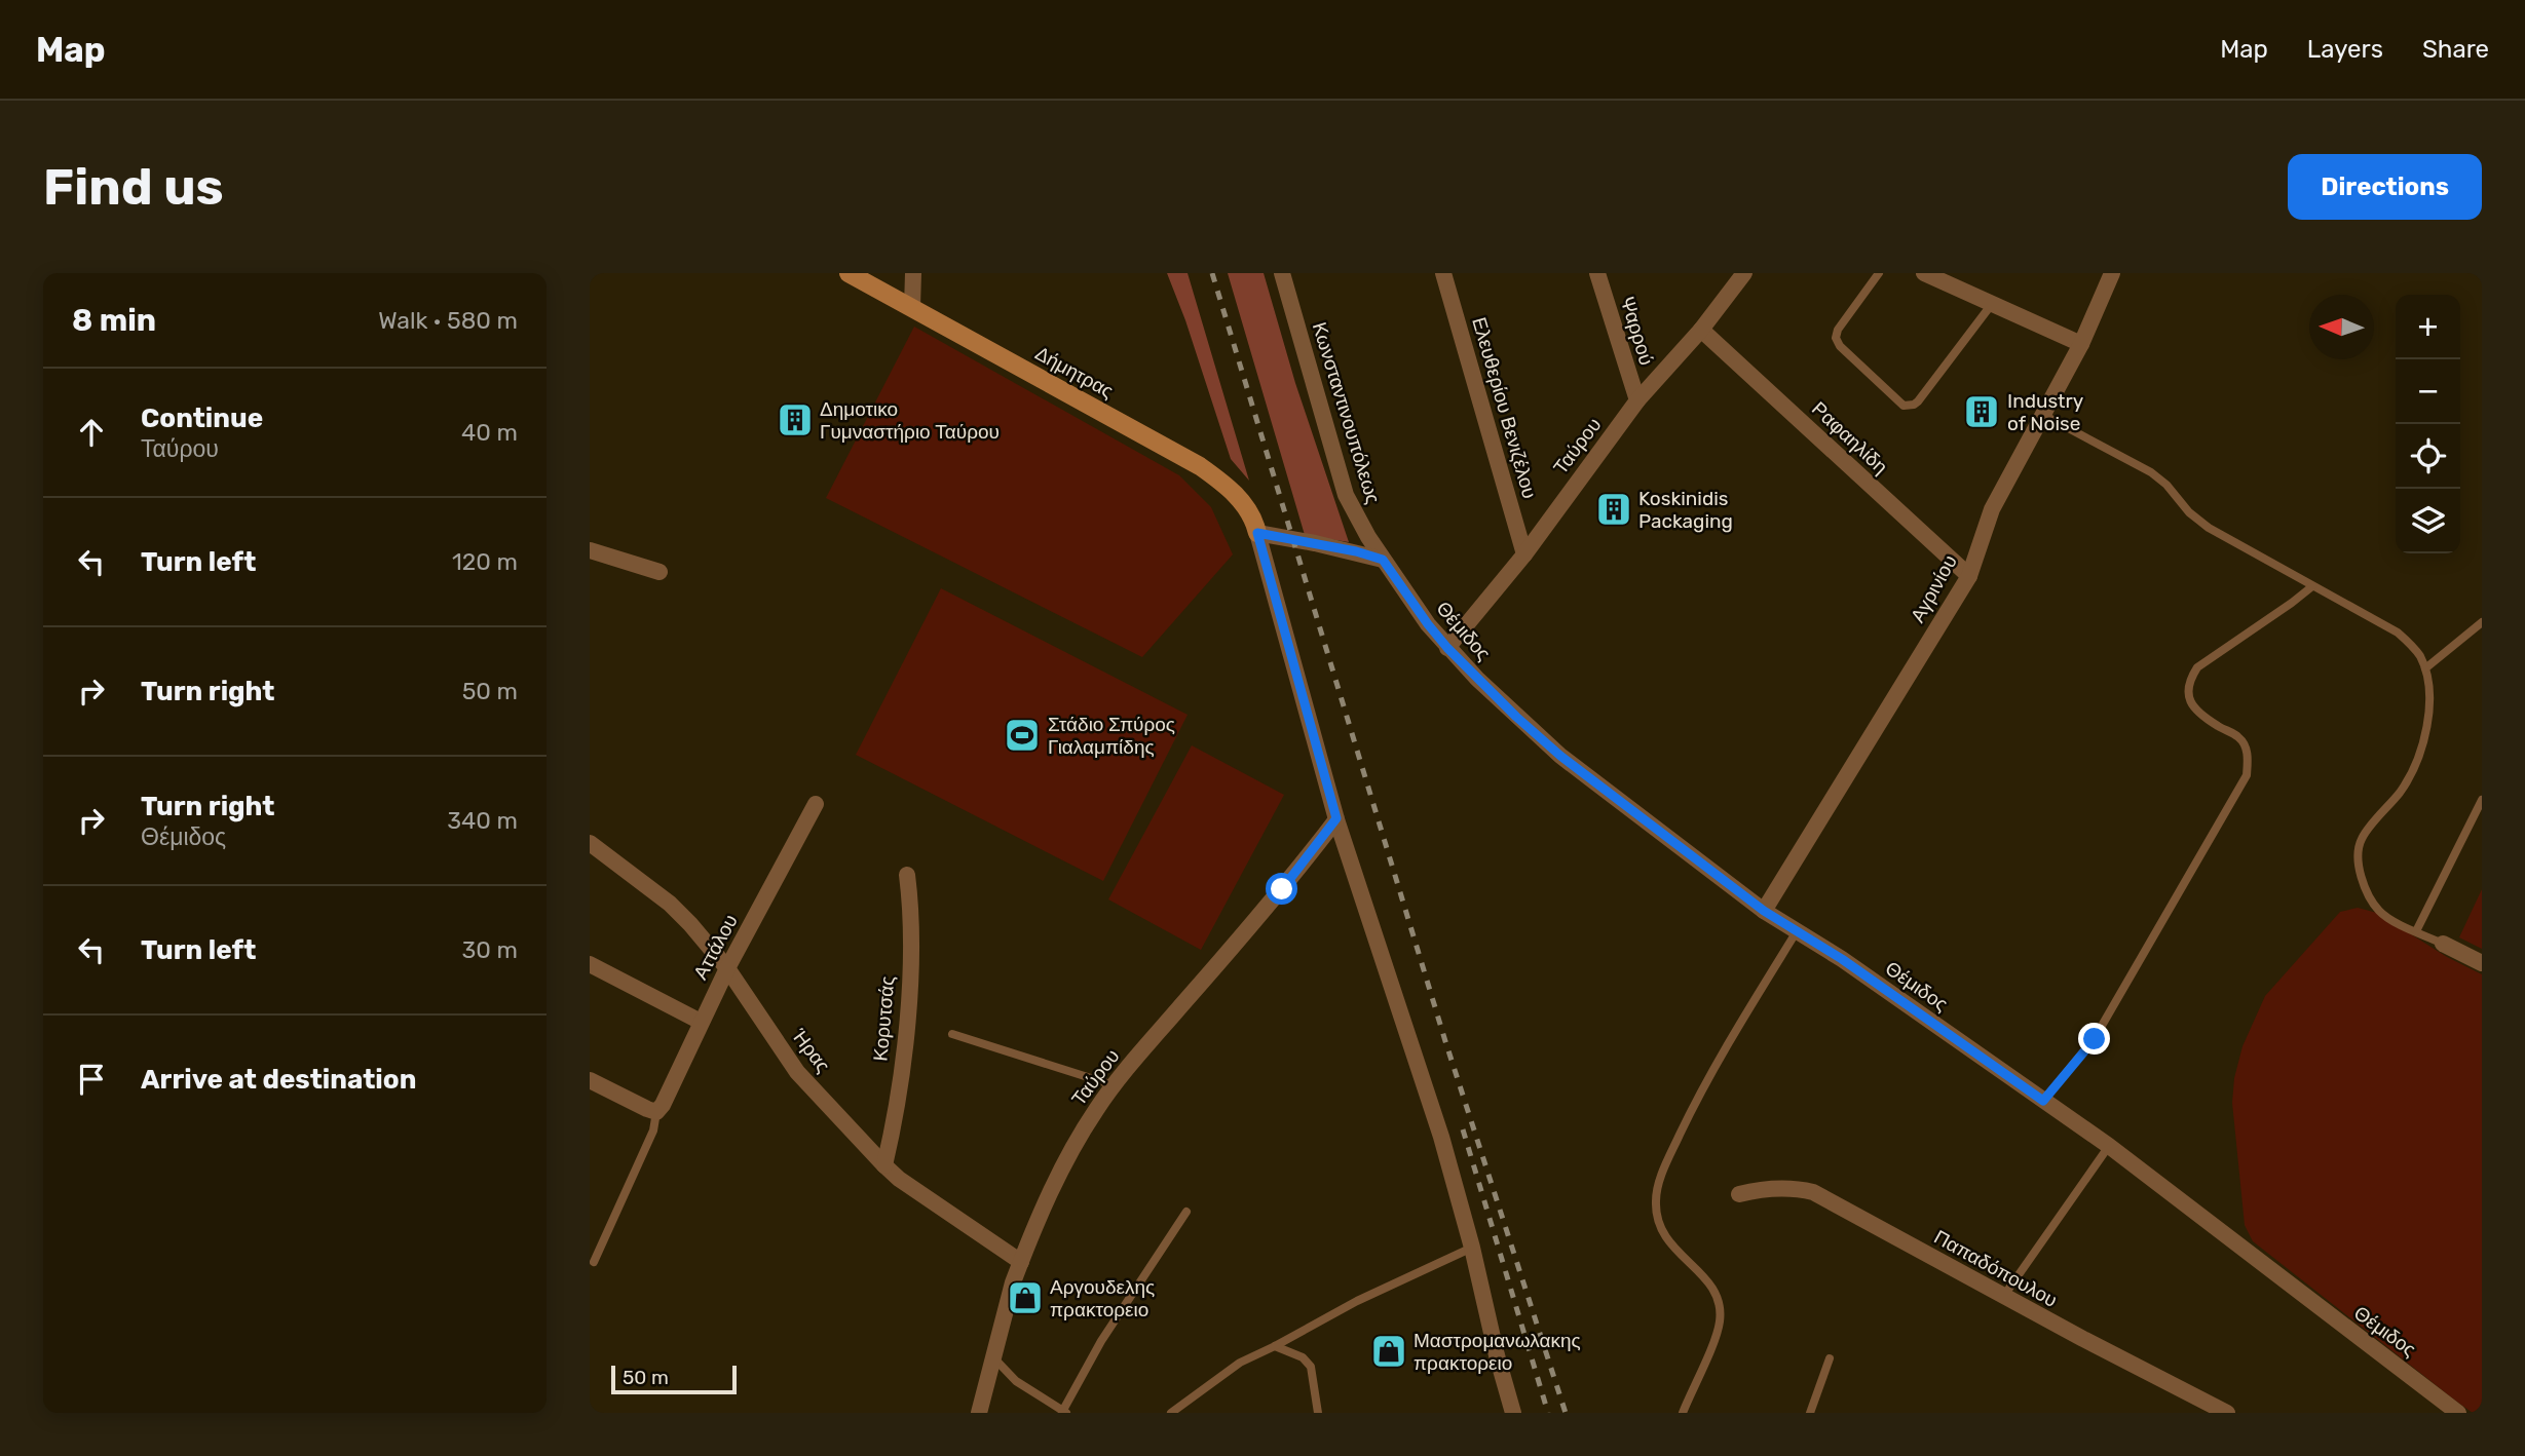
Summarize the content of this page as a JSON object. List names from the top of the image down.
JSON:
{
  "streets": {
    "street": [
      "Ψαρρού",
      "Δήμητρας",
      "Ελευθερίου Βενιζέλου",
      "Κωνσταντινουπόλεως",
      "Ραφαηλίδη",
      "Ταύρου",
      "Αγρινίου",
      "Θέμιδος",
      "Αττάλου",
      "Κορυτσάς",
      "Ήρας",
      "Παπαδόπουλου"
    ]
  },
  "crossings": [
    ["Ψαρρού", "Ταύρου"],
    ["Ελευθερίου Βενιζέλου", "Ταύρου"],
    ["Κωνσταντινουπόλεως", "Θέμιδος"],
    ["Ραφαηλίδη", "Ταύρου"],
    ["Ραφαηλίδη", "Αγρινίου"],
    ["Ταύρου", "Θέμιδος"],
    ["Ταύρου", "Ήρας"],
    ["Αγρινίου", "Θέμιδος"],
    ["Αττάλου", "Ήρας"],
    ["Κορυτσάς", "Ήρας"]
  ],
  "places": {
    "building": ["Industry of Noise", "Δημοτικο Γυμναστήριο Ταύρου", "Koskinidis Packaging"],
    "sports": ["Στάδιο Σπύρος Γιαλαμπίδης"],
    "shop": ["Αργουδελης πρακτορειο", "Μαστρομανωλακης πρακτορειο"]
  },
  "scale_bar": "50 m",
  "north": "left",
  "page": {
    "header": "Map",
    "nav": ["Map", "Layers", "Share"],
    "buttons": "Directions",
    "title": "Find us",
    "heading": ["8 min", "Walk · 580 m"],
    "map_buttons": ["+", "−"],
    "list": [
      ["Continue", "Ταύρου", "40 m"],
      ["Turn left", "120 m"],
      ["Turn right", "50 m"],
      ["Turn right", "Θέμιδος", "340 m"],
      ["Turn left", "30 m"],
      "Arrive at destination"
    ],
    "scale": "50 m"
  }
}
